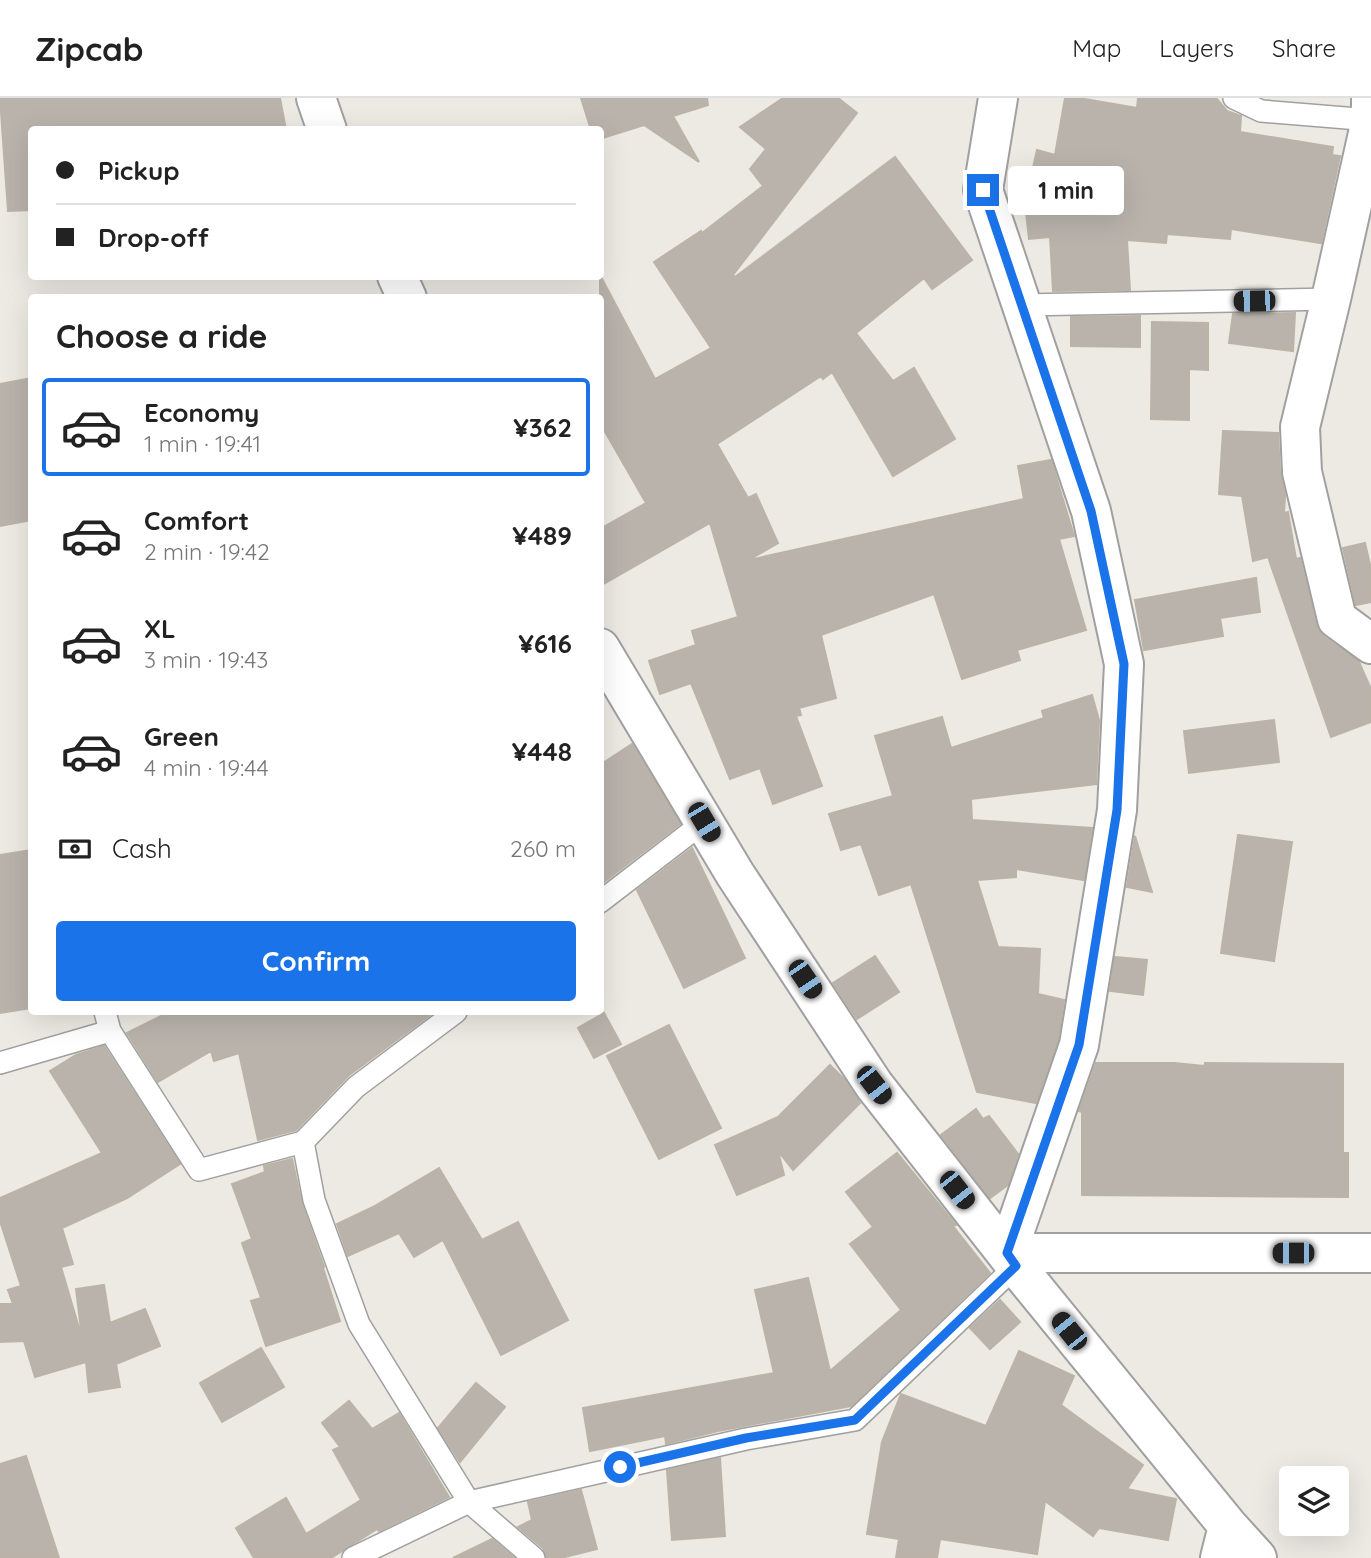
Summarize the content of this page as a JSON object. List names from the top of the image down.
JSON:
{
  "page": {
    "header": "Zipcab",
    "nav": ["Map", "Layers", "Share"],
    "banner": ["Pickup", "Drop-off"],
    "bubble": "1 min",
    "heading": "Choose a ride",
    "list": [
      {
        "name": "Economy",
        "note": "1 min · 19:41",
        "value": "¥362"
      },
      {
        "name": "Comfort",
        "note": "2 min · 19:42",
        "value": "¥489"
      },
      {
        "name": "XL",
        "note": "3 min · 19:43",
        "value": "¥616"
      },
      {
        "name": "Green",
        "note": "4 min · 19:44",
        "value": "¥448"
      }
    ],
    "pay": ["Cash", "260 m"],
    "buttons": "Confirm"
  }
}
